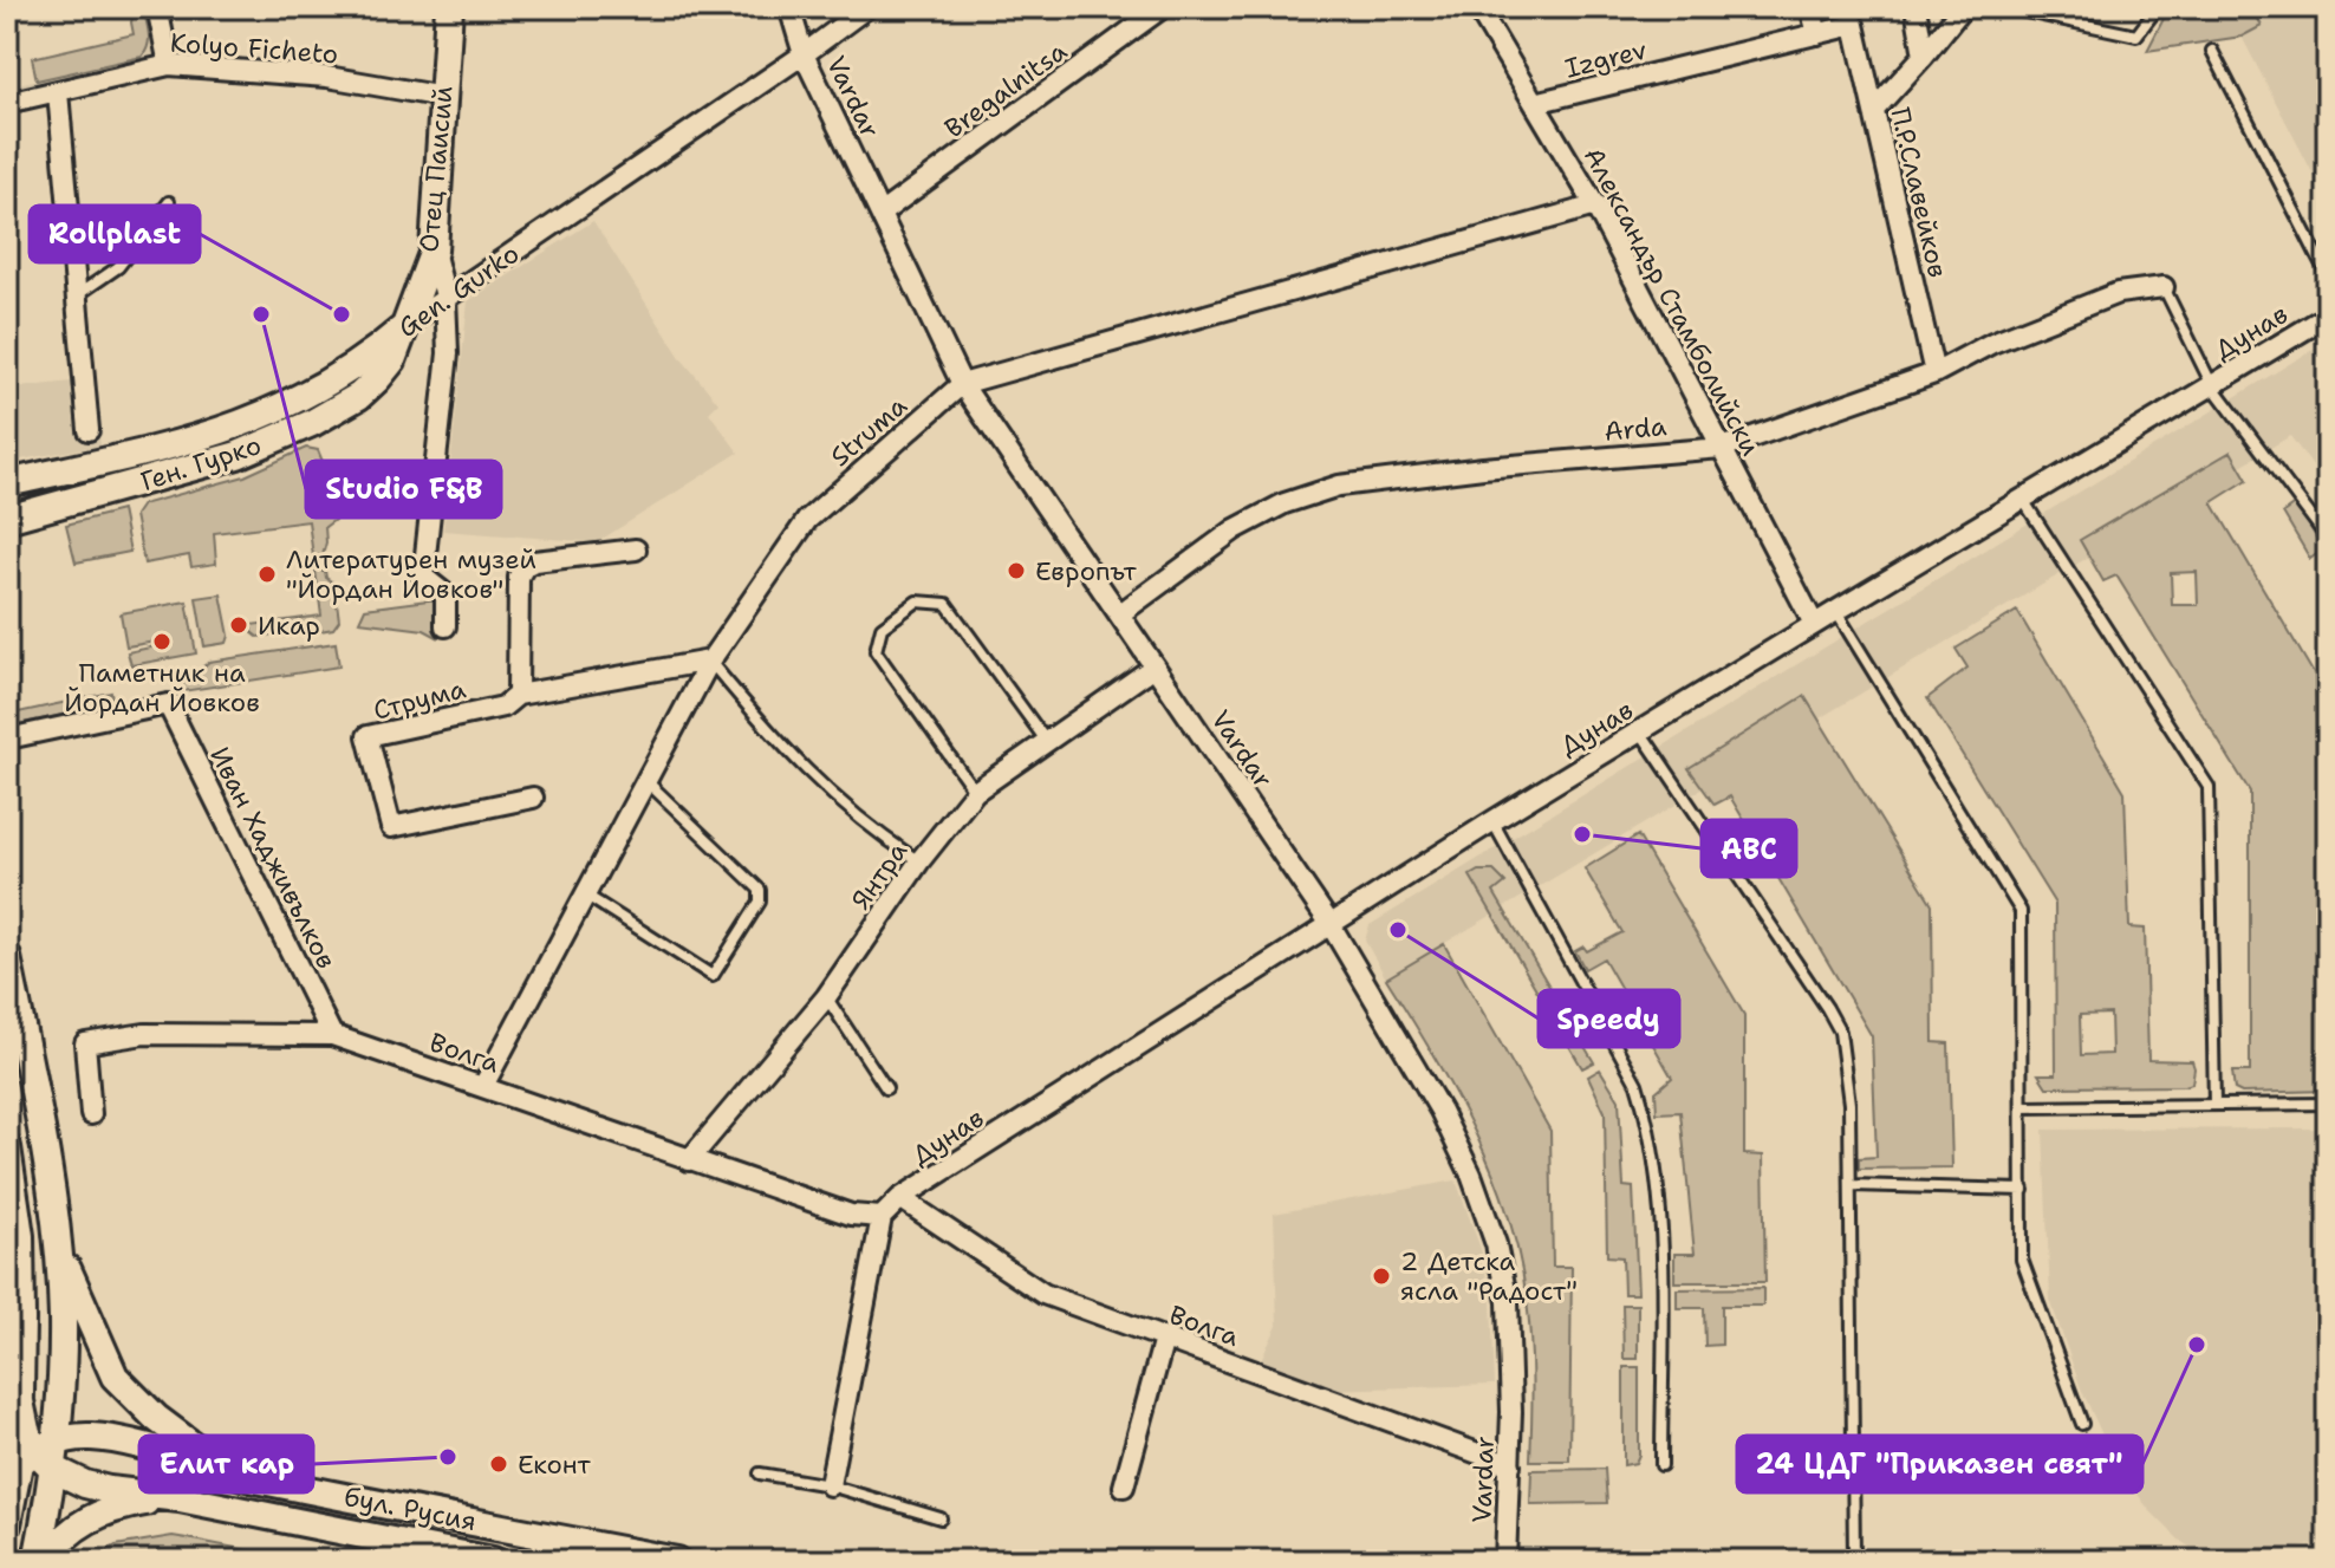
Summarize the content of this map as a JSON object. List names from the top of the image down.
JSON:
{
  "streets": {
    "main road": [
      "Отец Паисий",
      "Gen. Gurko",
      "Ген. Гурко",
      "бул. Русия"
    ],
    "street": [
      "Kolyo Ficheto",
      "Izgrev",
      "Bregalnitsa",
      "Vardar",
      "П.Р.Славейков",
      "Александър Стамболийски",
      "Дунав",
      "Arda",
      "Struma",
      "Струма",
      "Иван Хадживълков",
      "Янтра",
      "Волга"
    ]
  },
  "crossings": [
    ["Kolyo Ficheto", "Отец Паисий"],
    ["Izgrev", "П.Р.Славейков"],
    ["Izgrev", "Александър Стамболийски"],
    ["Bregalnitsa", "Vardar"],
    ["Vardar", "Gen. Gurko"],
    ["Vardar", "Дунав"],
    ["Vardar", "Arda"],
    ["Vardar", "Struma"],
    ["Vardar", "Янтра"],
    ["Vardar", "Волга"],
    ["Отец Паисий", "Gen. Gurko"],
    ["Отец Паисий", "Ген. Гурко"],
    ["П.Р.Славейков", "Arda"],
    ["Gen. Gurko", "Ген. Гурко"],
    ["Александър Стамболийски", "Дунав"],
    ["Александър Стамболийски", "Arda"],
    ["Александър Стамболийски", "Struma"],
    ["Дунав", "Волга"],
    ["Struma", "Струма"],
    ["Struma", "Волга"],
    ["Иван Хадживълков", "Волга"],
    ["Янтра", "Волга"]
  ],
  "places": [
    "Studio F&B",
    "Rollplast",
    "Европът",
    "Литературен музей \"Йордан Йовков\"",
    "Икар",
    "Паметник на Йордан Йовков",
    "ABC",
    "Speedy",
    "2 Детска ясла \"Радост\"",
    "24 ЦДГ \"Приказен свят\"",
    "Елит кар",
    "Еконт"
  ]
}
